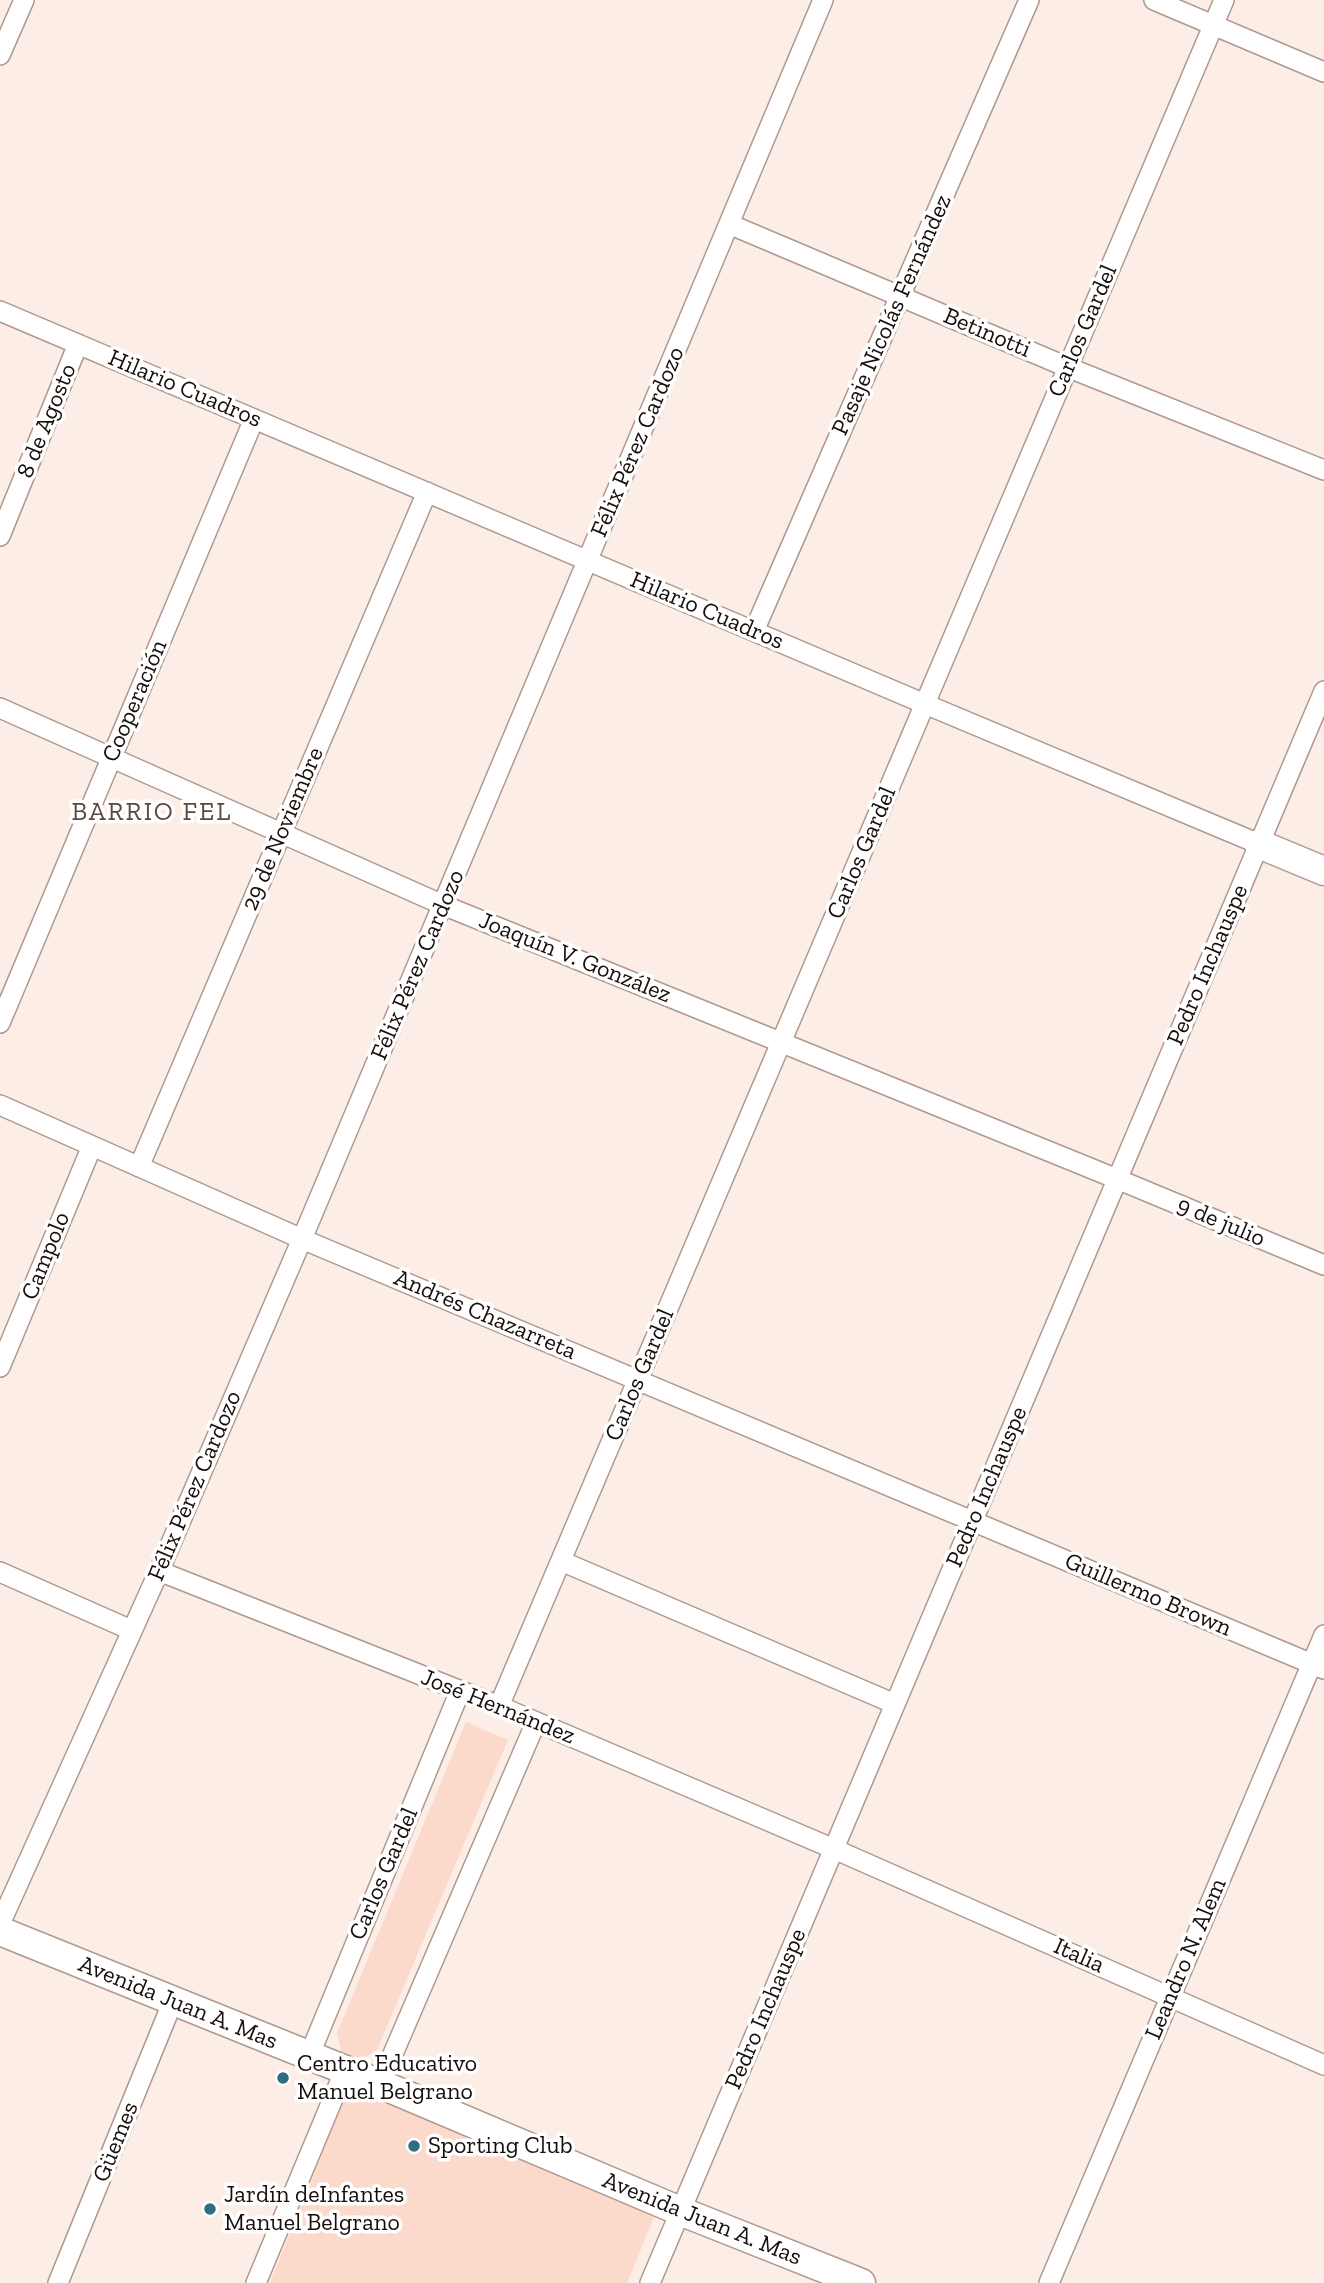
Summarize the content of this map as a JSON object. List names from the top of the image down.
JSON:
{
  "streets": {
    "main road": ["Avenida Juan A. Mas"],
    "street": [
      "Pasaje Nicolás Fernández",
      "Carlos Gardel",
      "Betinotti",
      "Hilario Cuadros",
      "8 de Agosto",
      "Félix Pérez Cardozo",
      "Cooperación",
      "29 de Noviembre",
      "Joaquín V. González",
      "Pedro Inchauspe",
      "9 de julio",
      "Campolo",
      "Andrés Chazarreta",
      "Guillermo Brown",
      "José Hernández",
      "Italia",
      "Leandro N. Alem",
      "Güemes"
    ]
  },
  "crossings": [
    ["Pasaje Nicolás Fernández", "Betinotti"],
    ["Pasaje Nicolás Fernández", "Hilario Cuadros"],
    ["Carlos Gardel", "Betinotti"],
    ["Carlos Gardel", "Hilario Cuadros"],
    ["Carlos Gardel", "Joaquín V. González"],
    ["Carlos Gardel", "Andrés Chazarreta"],
    ["Carlos Gardel", "José Hernández"],
    ["Carlos Gardel", "Avenida Juan A. Mas"],
    ["Betinotti", "Félix Pérez Cardozo"],
    ["Hilario Cuadros", "8 de Agosto"],
    ["Hilario Cuadros", "Félix Pérez Cardozo"],
    ["Hilario Cuadros", "Cooperación"],
    ["Hilario Cuadros", "29 de Noviembre"],
    ["Hilario Cuadros", "Pedro Inchauspe"],
    ["Félix Pérez Cardozo", "Joaquín V. González"],
    ["Félix Pérez Cardozo", "Andrés Chazarreta"],
    ["Félix Pérez Cardozo", "José Hernández"],
    ["Cooperación", "Joaquín V. González"],
    ["29 de Noviembre", "Joaquín V. González"],
    ["29 de Noviembre", "Andrés Chazarreta"],
    ["Joaquín V. González", "Pedro Inchauspe"],
    ["Joaquín V. González", "9 de julio"],
    ["Pedro Inchauspe", "9 de julio"],
    ["Pedro Inchauspe", "Andrés Chazarreta"],
    ["Pedro Inchauspe", "Guillermo Brown"],
    ["Pedro Inchauspe", "José Hernández"],
    ["Pedro Inchauspe", "Italia"],
    ["Pedro Inchauspe", "Avenida Juan A. Mas"],
    ["Campolo", "Andrés Chazarreta"],
    ["Andrés Chazarreta", "Guillermo Brown"],
    ["Guillermo Brown", "Leandro N. Alem"],
    ["José Hernández", "Italia"],
    ["Italia", "Leandro N. Alem"],
    ["Avenida Juan A. Mas", "Güemes"]
  ],
  "districts": ["BARRIO FEL"],
  "places": ["Centro Educativo Manuel Belgrano", "Sporting Club", "Jardín deInfantes Manuel Belgrano"]
}
